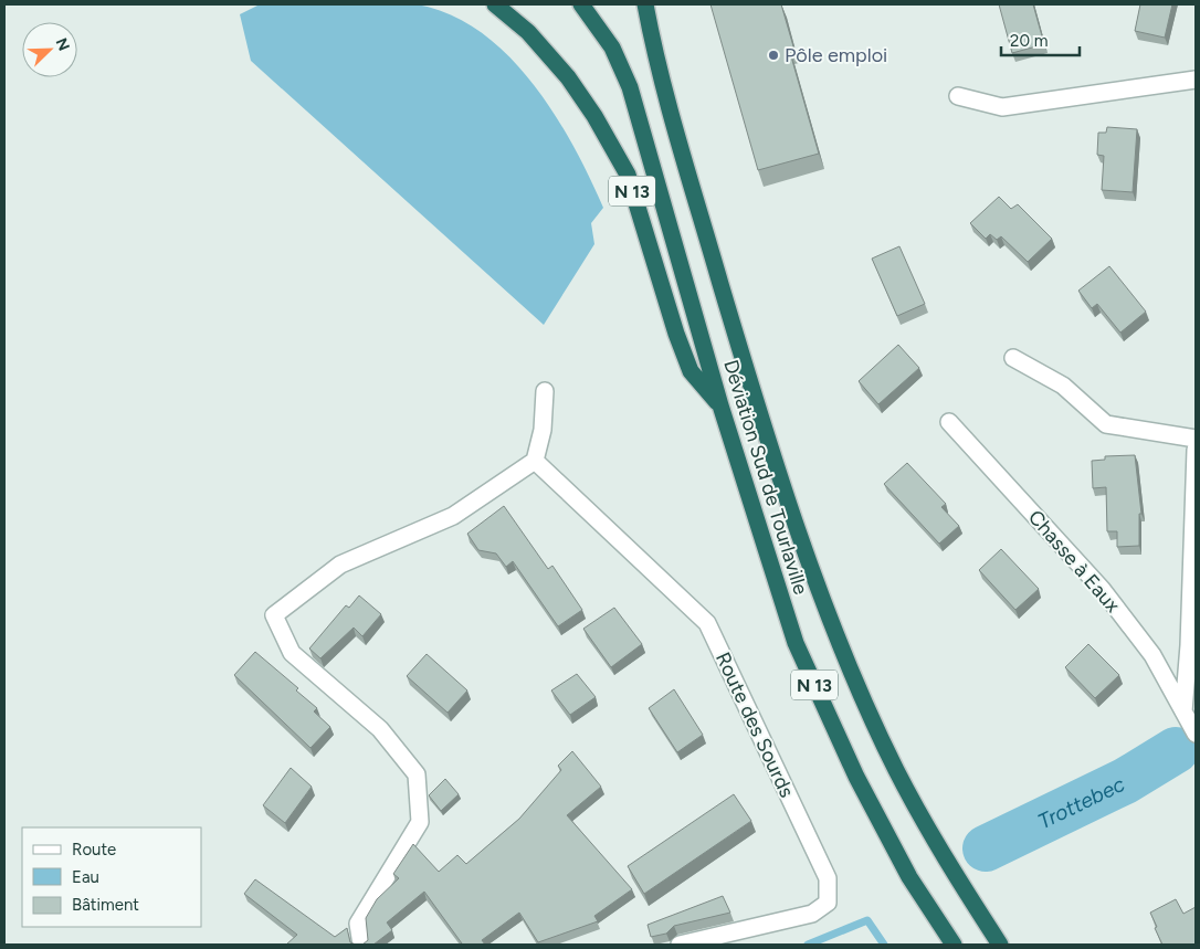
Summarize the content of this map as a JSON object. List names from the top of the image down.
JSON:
{
  "streets": {
    "highway": ["N 13", "Déviation Sud de Tourlaville"],
    "street": ["Chasse à Eaux", "Route des Sourds"]
  },
  "crossings": [
    ["N 13", "Déviation Sud de Tourlaville"]
  ],
  "water": ["Trottebec"],
  "places": ["Pôle emploi"],
  "legend": ["Route", "Eau", "Bâtiment"],
  "scale_bar": "20 m",
  "north": "top right"
}
